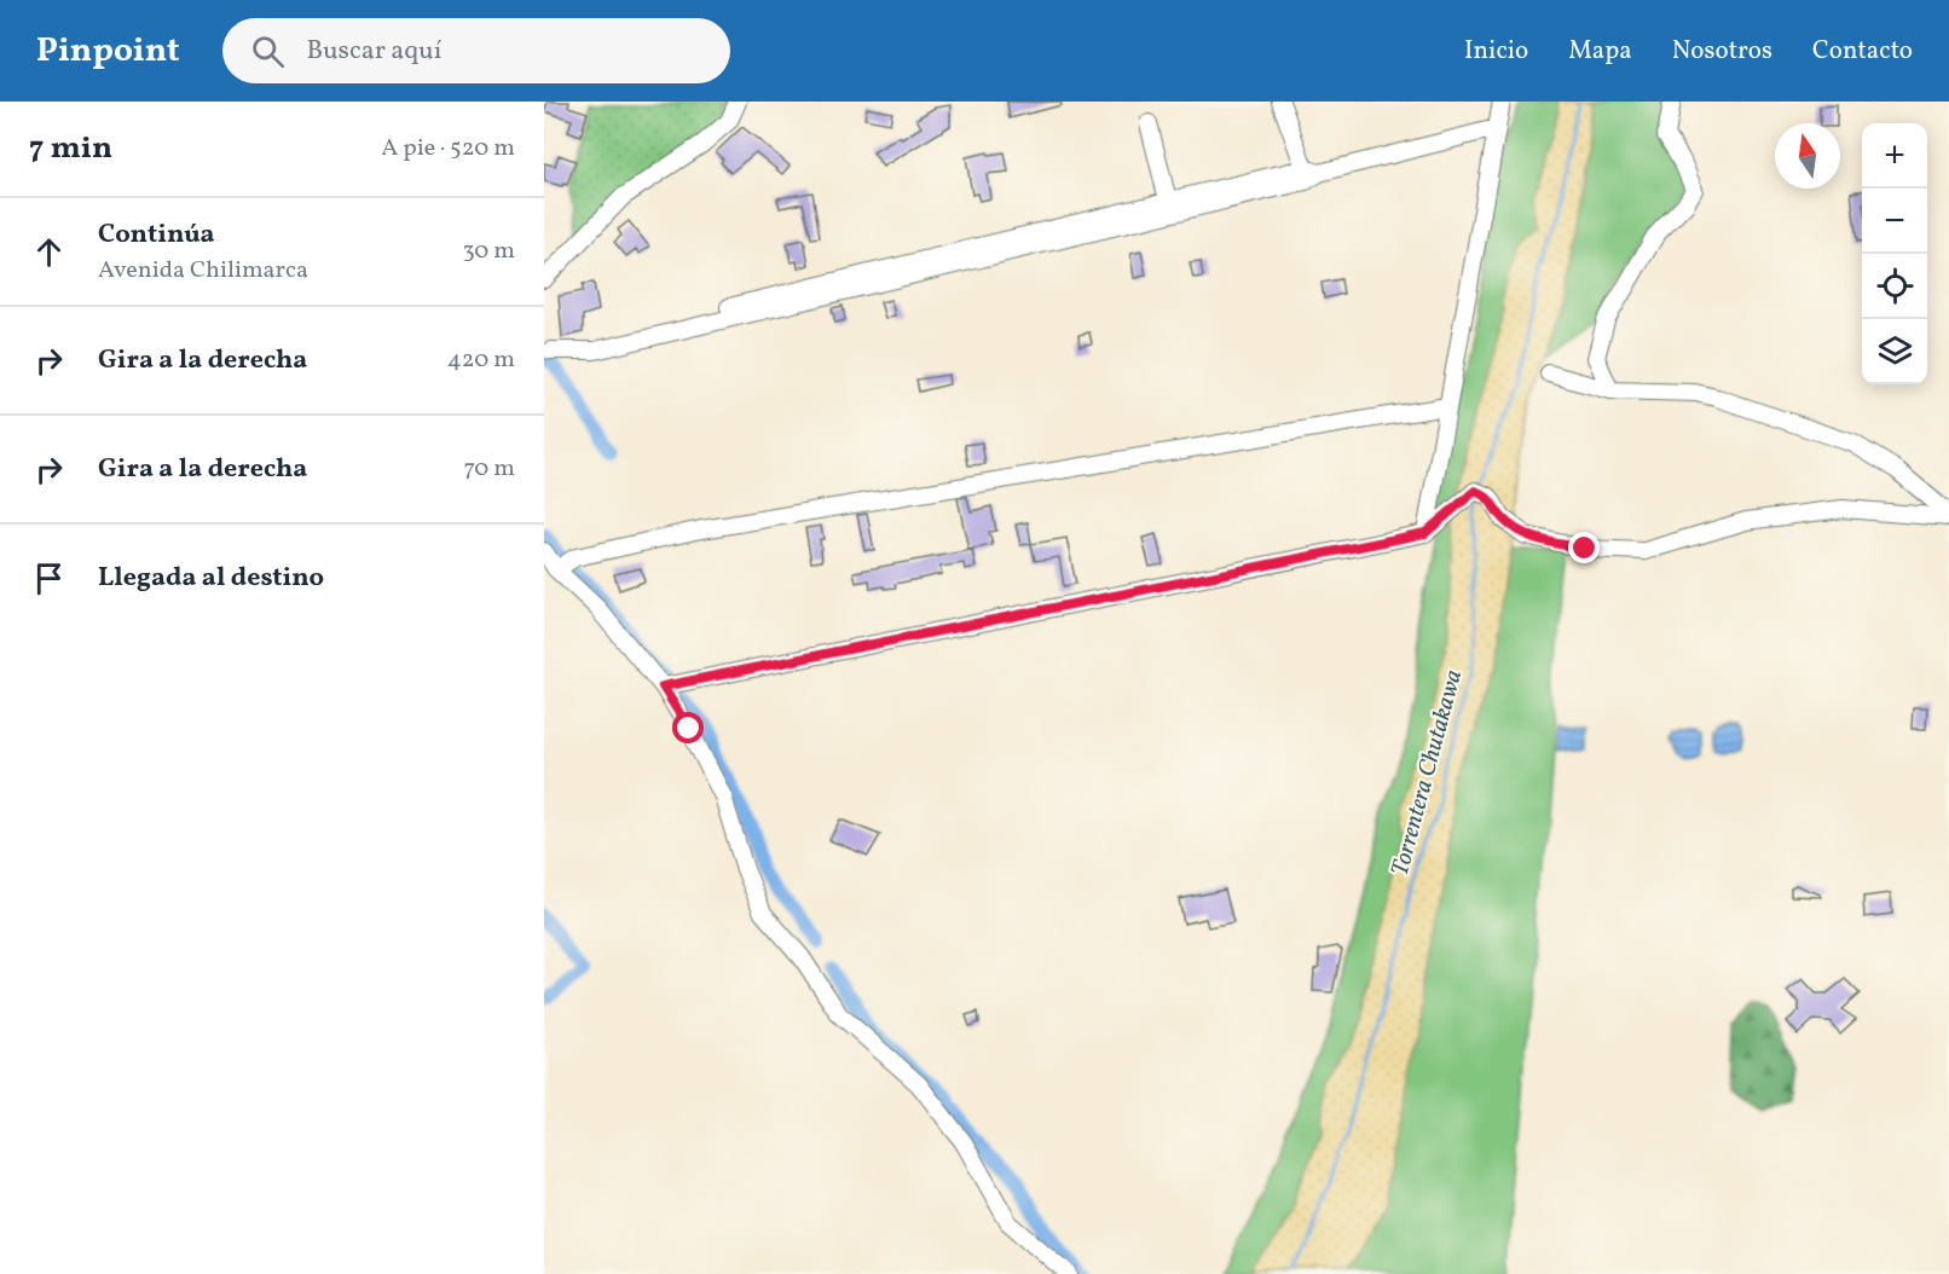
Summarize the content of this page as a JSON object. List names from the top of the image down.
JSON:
{
  "water": ["Torrentera Chutakawa"],
  "north": "top",
  "page": {
    "header": "Pinpoint",
    "search": "Buscar aquí",
    "nav": [
      "Inicio",
      "Mapa",
      "Nosotros",
      "Contacto"
    ],
    "heading": ["7 min", "A pie · 520 m"],
    "map_buttons": ["+", "−"],
    "list": [
      ["Continúa", "Avenida Chilimarca", "30 m"],
      ["Gira a la derecha", "420 m"],
      ["Gira a la derecha", "70 m"],
      "Llegada al destino"
    ]
  }
}
